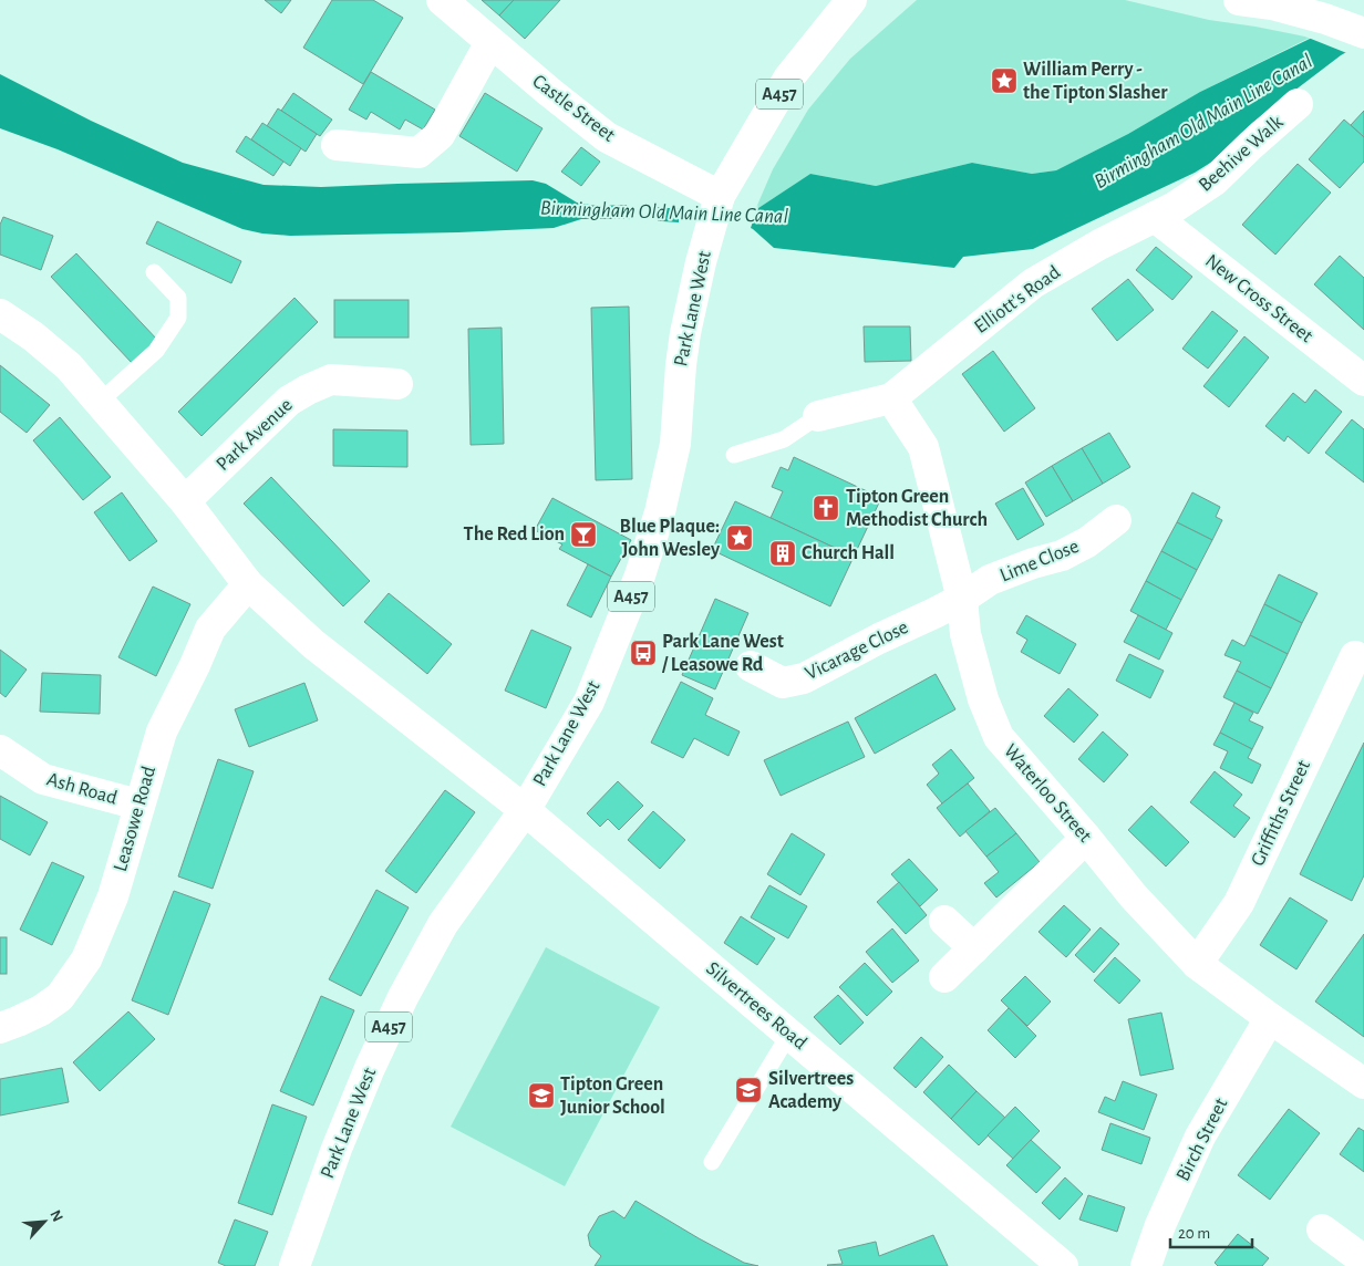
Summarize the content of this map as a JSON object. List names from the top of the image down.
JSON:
{
  "streets": {
    "street": [
      "A457",
      "Castle Street",
      "Beehive Walk",
      "New Cross Street",
      "Elliott's Road",
      "Park Lane West",
      "Park Avenue",
      "Lime Close",
      "Vicarage Close",
      "Ash Road",
      "Waterloo Street",
      "Griffiths Street",
      "Leasowe Road",
      "Silvertrees Road",
      "Birch Street"
    ]
  },
  "crossings": [
    ["Castle Street", "Park Lane West"],
    ["Beehive Walk", "New Cross Street"],
    ["Beehive Walk", "Elliott's Road"],
    ["New Cross Street", "Elliott's Road"],
    ["Elliott's Road", "Waterloo Street"],
    ["Park Lane West", "Silvertrees Road"],
    ["Lime Close", "Vicarage Close"],
    ["Lime Close", "Waterloo Street"],
    ["Vicarage Close", "Waterloo Street"],
    ["Ash Road", "Leasowe Road"],
    ["Waterloo Street", "Griffiths Street"],
    ["Waterloo Street", "Birch Street"]
  ],
  "water": ["Birmingham Old Main Line Canal"],
  "places": {
    "place": ["William Perry - the Tipton Slasher", "Blue Plaque: John Wesley"],
    "church": ["Tipton Green Methodist Church"],
    "bar": ["The Red Lion"],
    "building": ["Church Hall"],
    "bus stop": ["Park Lane West / Leasowe Rd"],
    "school or university": ["Silvertrees Academy", "Tipton Green Junior School"]
  },
  "scale_bar": "20 m",
  "north": "top right"
}
